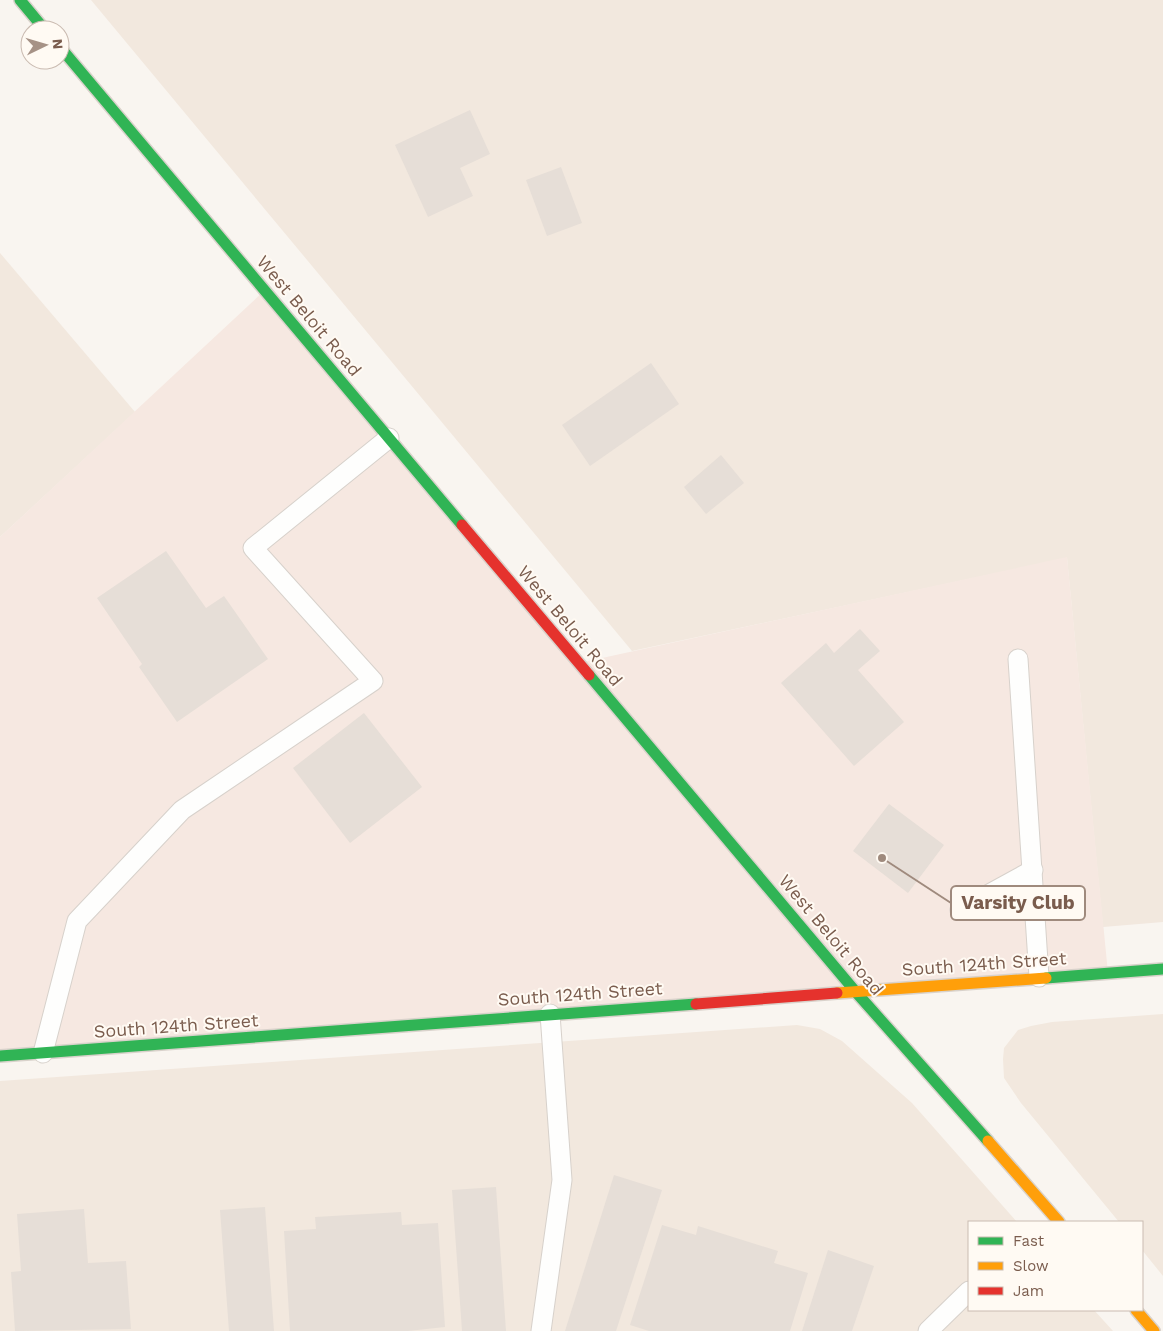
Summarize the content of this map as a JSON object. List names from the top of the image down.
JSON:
{
  "streets": {
    "main road": ["West Beloit Road", "South 124th Street"]
  },
  "crossings": [
    ["West Beloit Road", "South 124th Street"]
  ],
  "places": ["Varsity Club"],
  "legend": ["Fast", "Slow", "Jam"],
  "north": "right"
}
